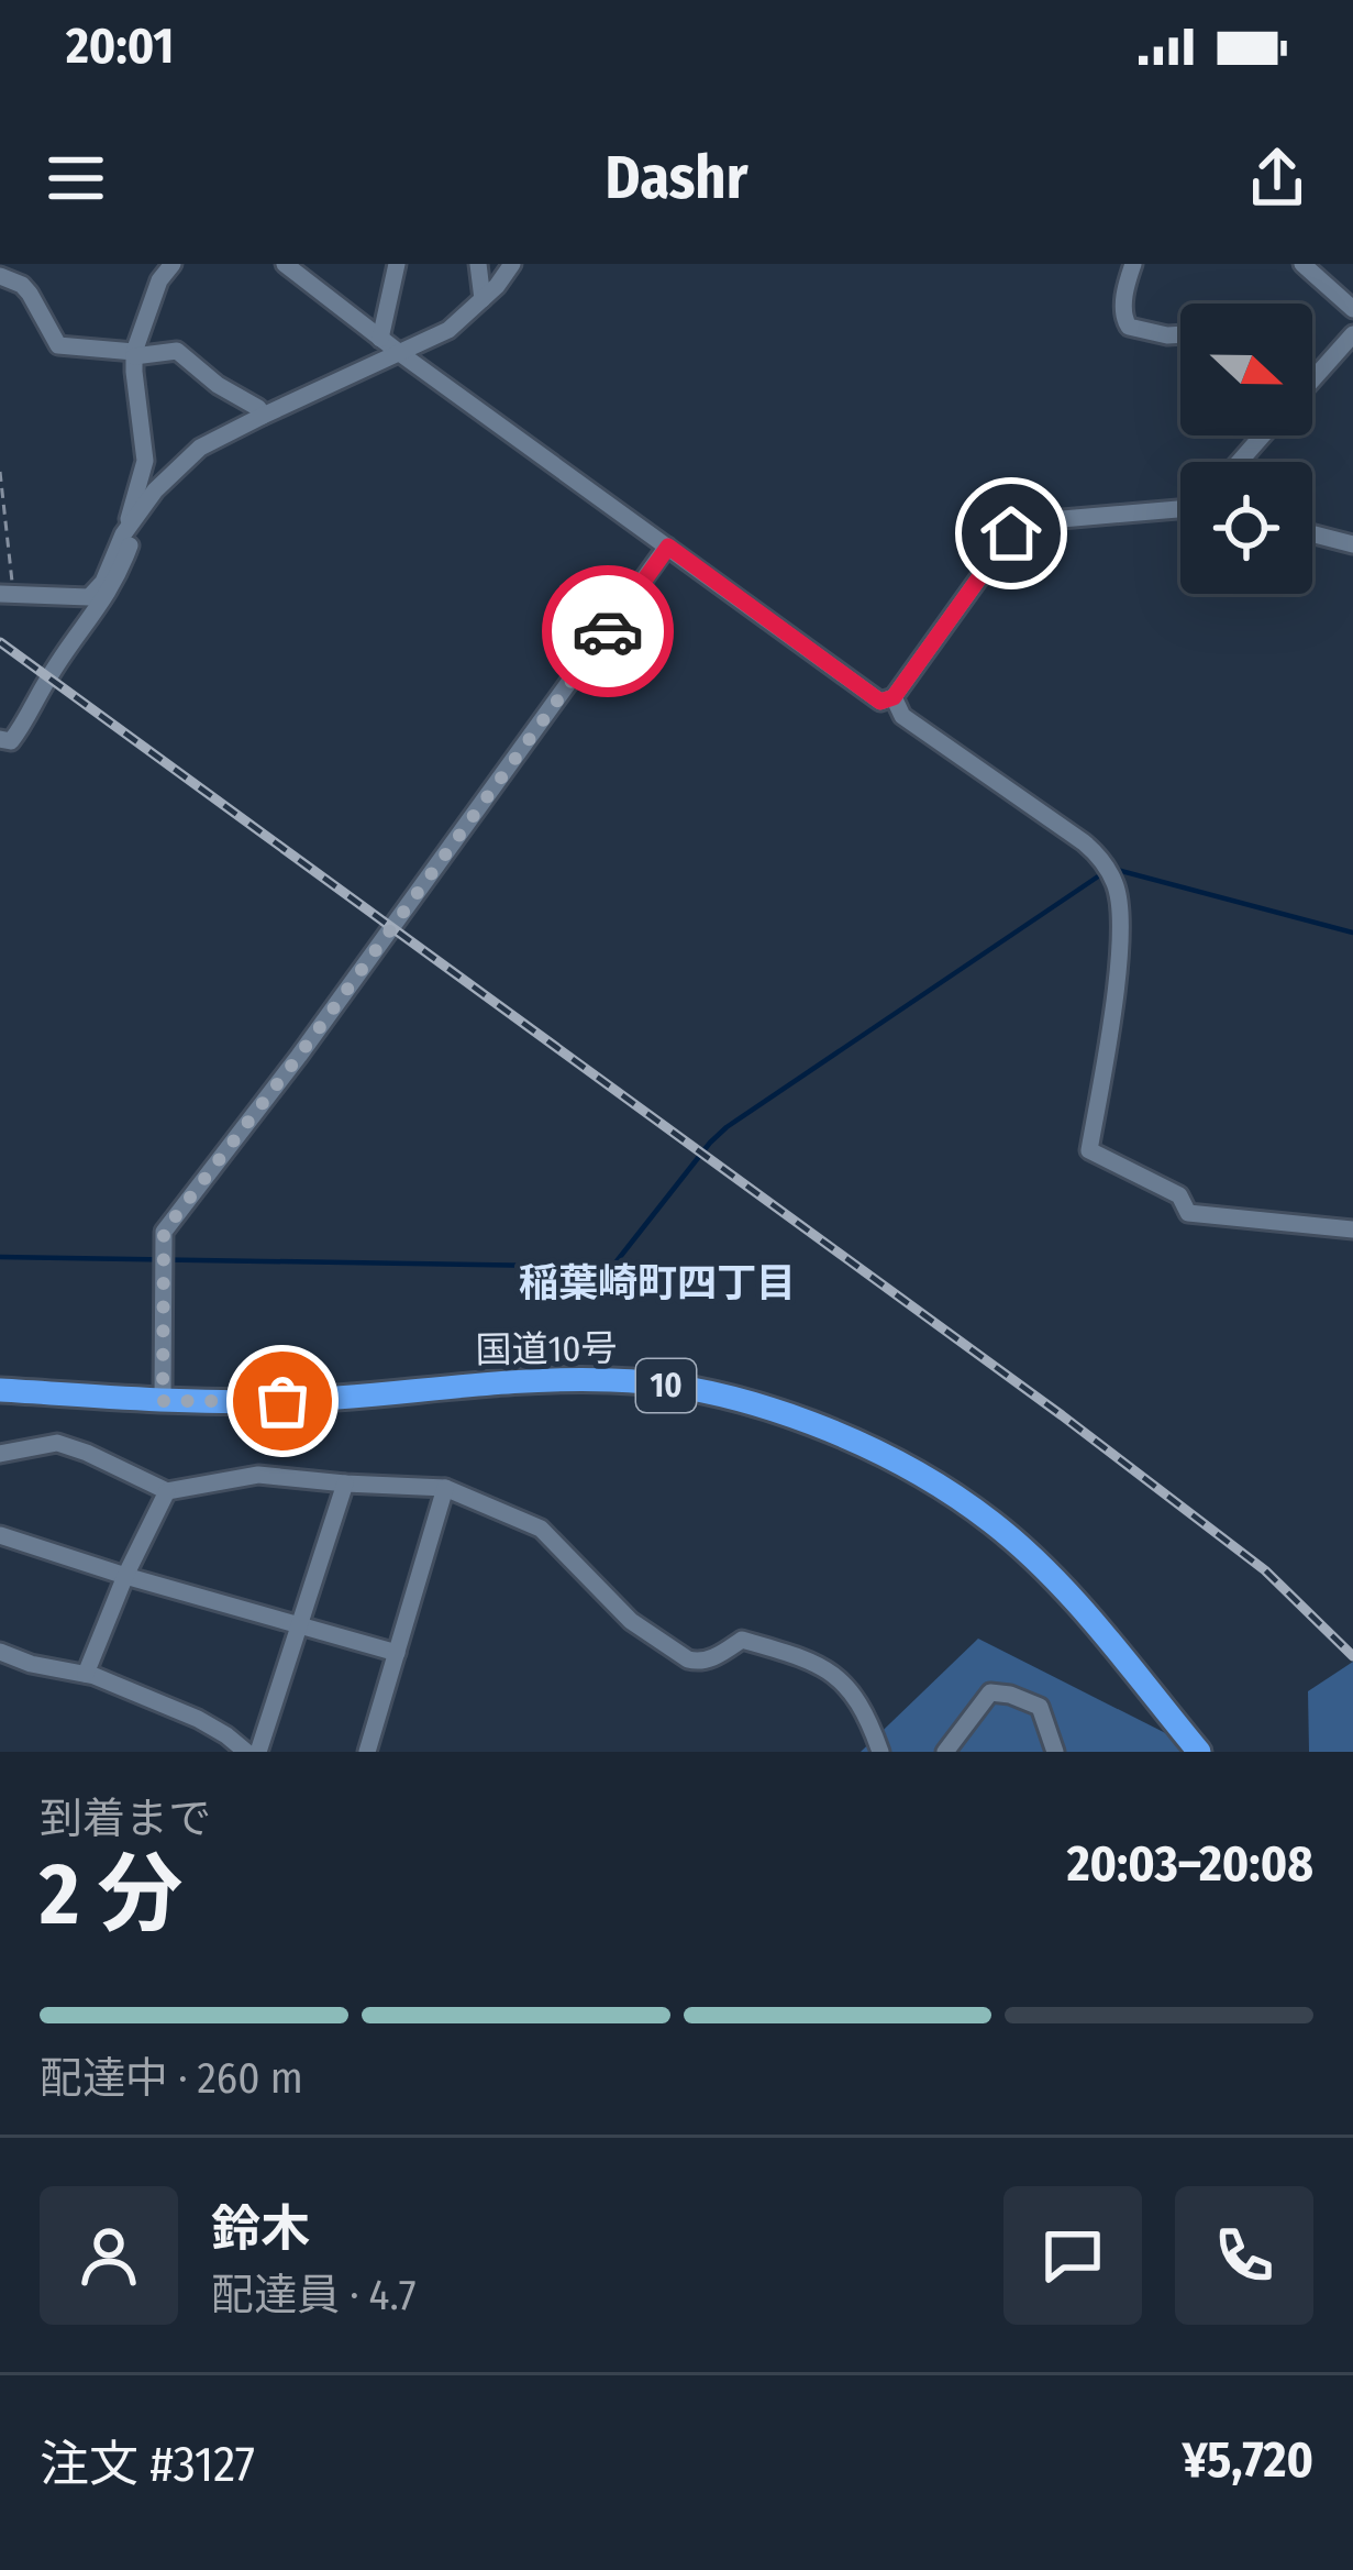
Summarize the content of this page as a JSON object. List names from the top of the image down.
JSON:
{
  "streets": {
    "highway": ["国道10号", "10"]
  },
  "districts": ["稲葉崎町四丁目"],
  "north": "right",
  "page": {
    "status": "20:01",
    "header": "Dashr",
    "heading": ["2 分", "到着まで", "20:03–20:08"],
    "panel": [
      "鈴木",
      "配達員 · 4.7",
      "注文 #3127",
      "¥5,720"
    ],
    "bar": "配達中 · 260 m"
  }
}
